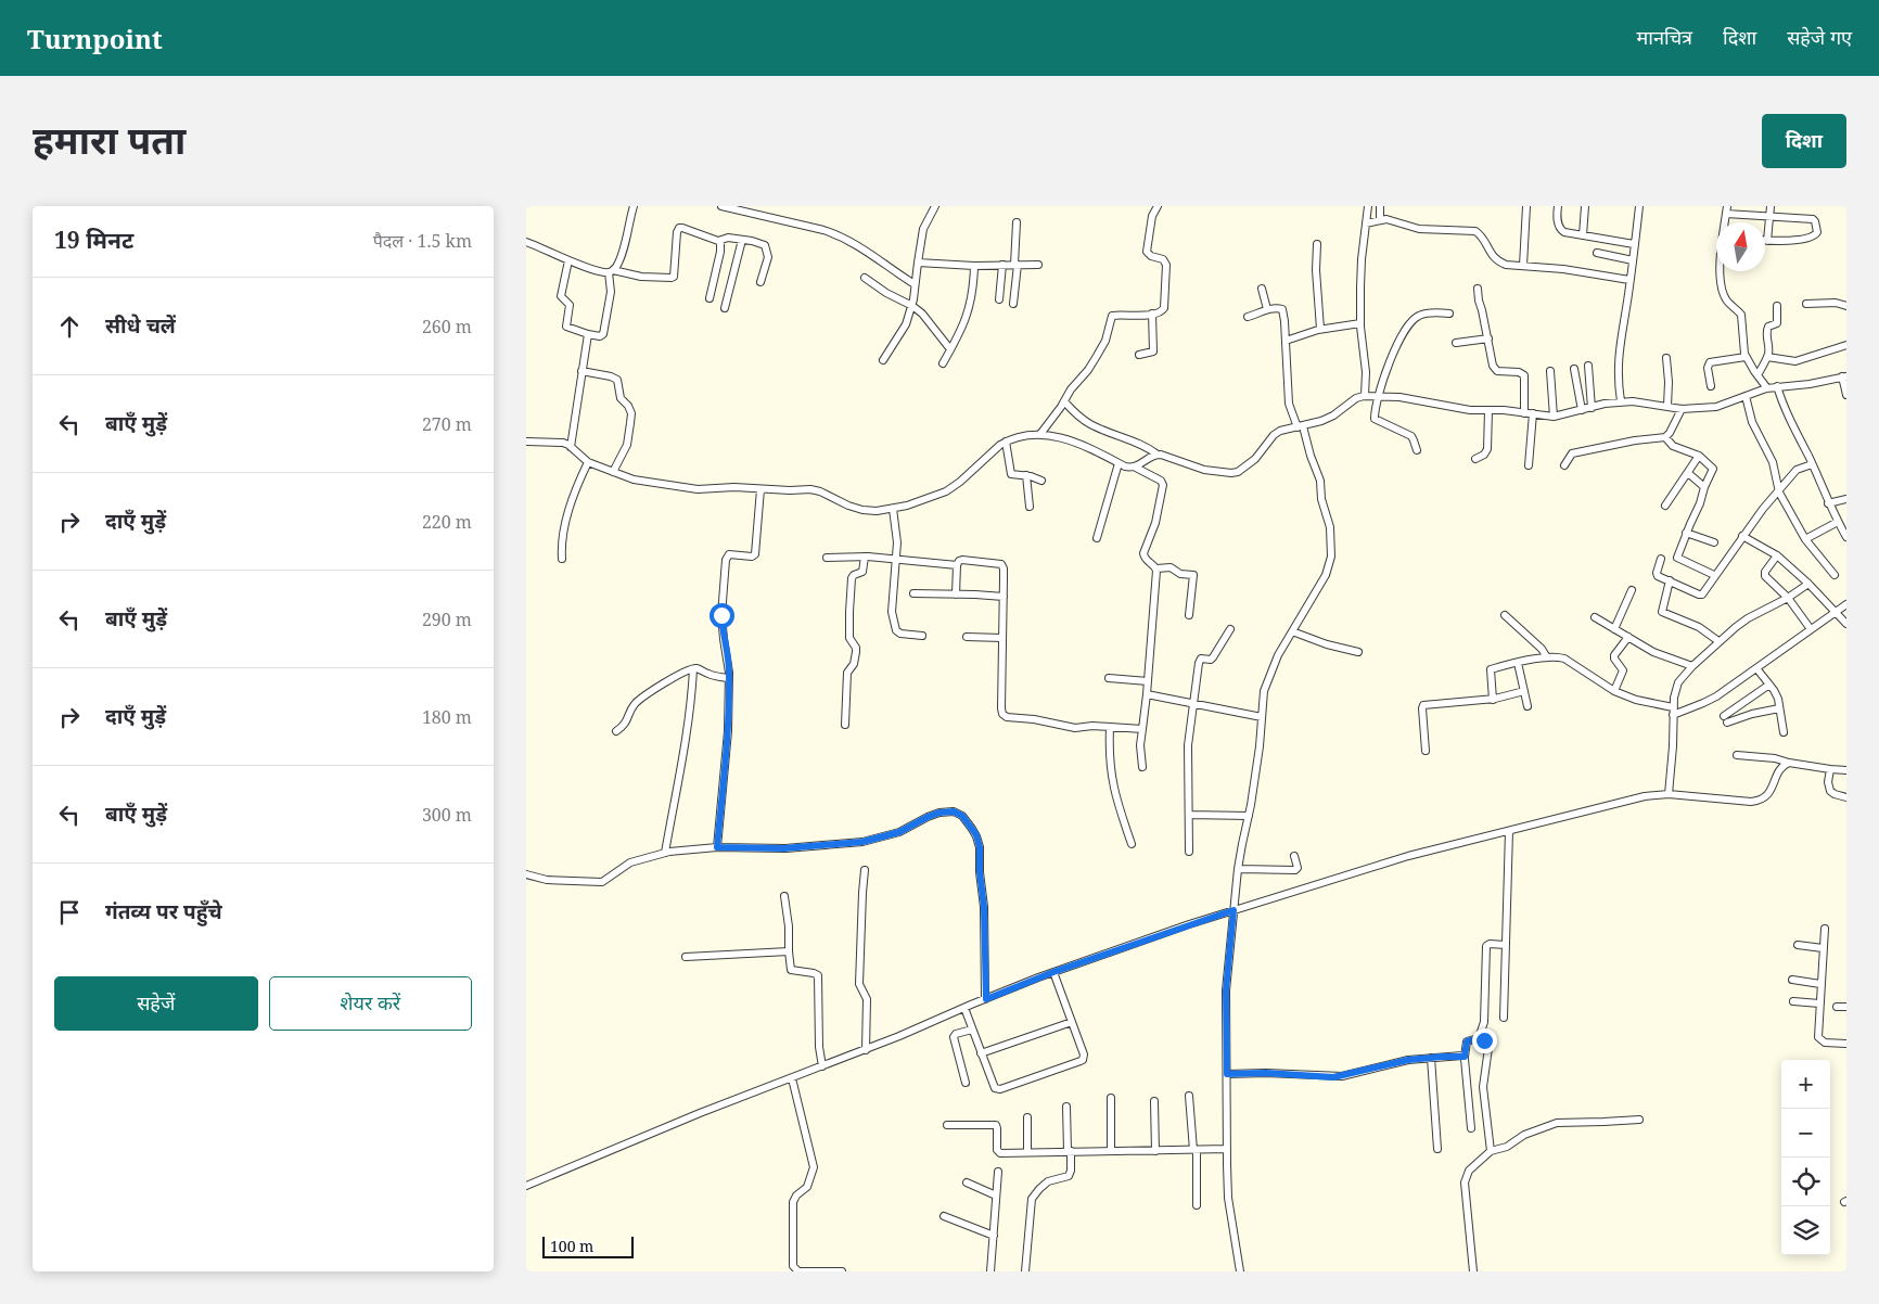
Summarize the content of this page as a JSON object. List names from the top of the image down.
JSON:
{
  "scale_bar": "100 m",
  "north": "top",
  "page": {
    "header": "Turnpoint",
    "nav": ["मानचित्र", "दिशा", "सहेजे गए"],
    "title": "हमारा पता",
    "buttons": [
      "दिशा",
      ["सहेजें", "शेयर करें"]
    ],
    "heading": ["19 मिनट", "पैदल · 1.5 km"],
    "list": [
      ["सीधे चलें", "260 m"],
      ["बाएँ मुड़ें", "270 m"],
      ["दाएँ मुड़ें", "220 m"],
      ["बाएँ मुड़ें", "290 m"],
      ["दाएँ मुड़ें", "180 m"],
      ["बाएँ मुड़ें", "300 m"],
      "गंतव्य पर पहुँचे"
    ],
    "map_buttons": ["+", "−"],
    "scale": "100 m"
  }
}
